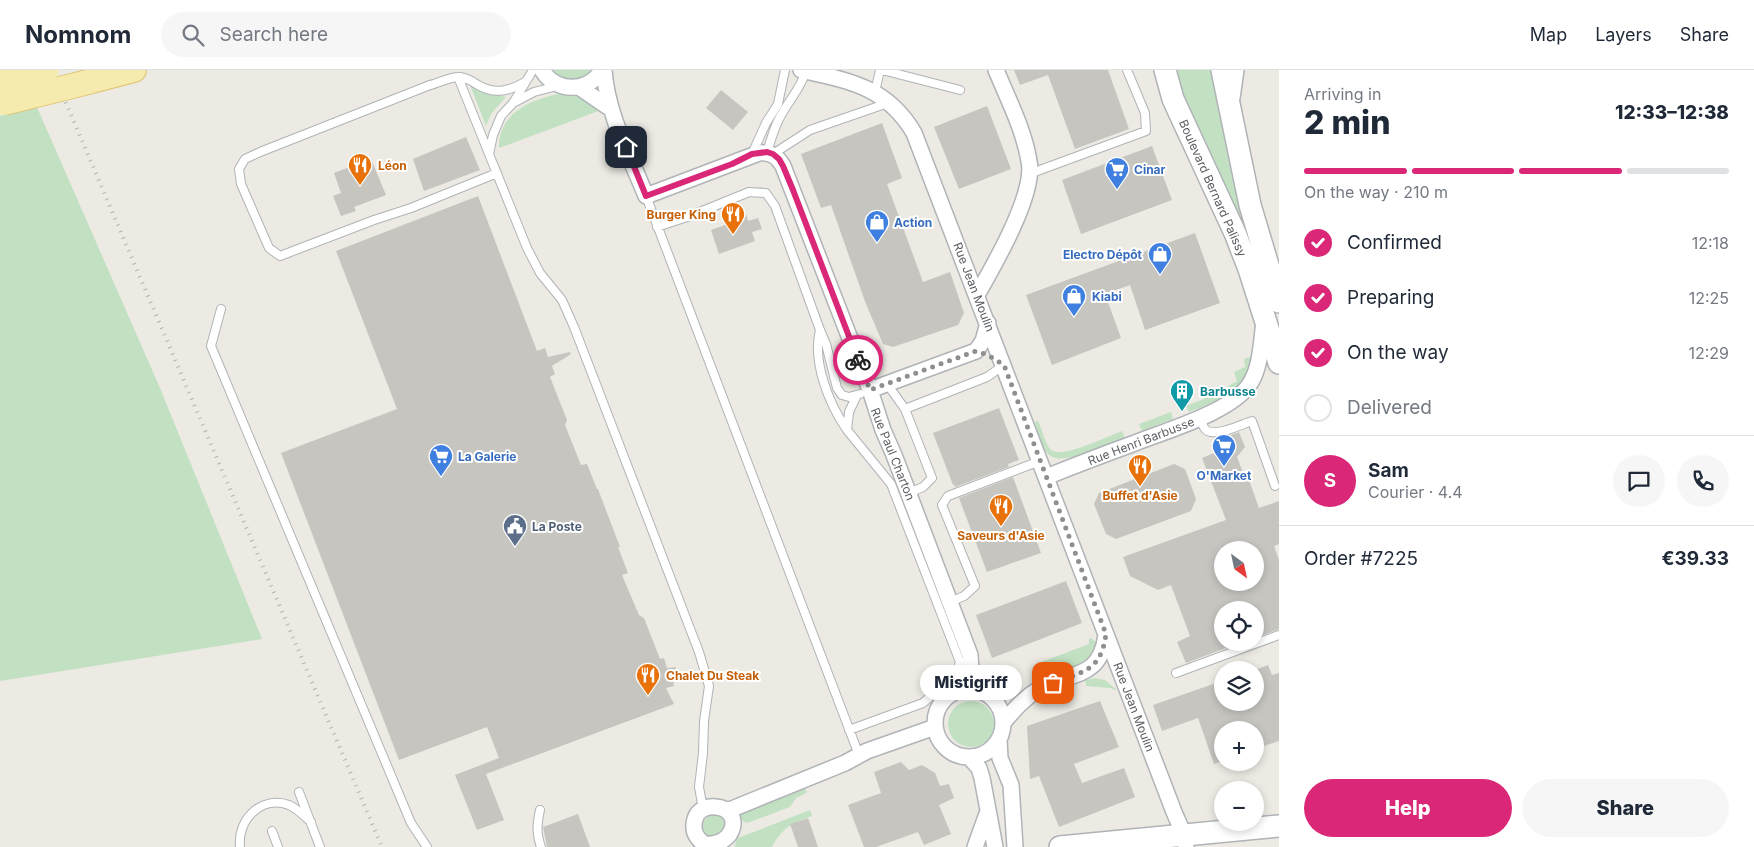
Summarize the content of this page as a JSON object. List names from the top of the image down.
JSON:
{
  "streets": {
    "main road": ["Boulevard Bernard Palissy"],
    "street": ["Rue Jean Moulin", "Rue Henri Barbusse", "Rue Paul Charton"]
  },
  "crossings": [
    ["Boulevard Bernard Palissy", "Rue Henri Barbusse"],
    ["Rue Jean Moulin", "Rue Henri Barbusse"]
  ],
  "places": {
    "restaurant": [
      "Léon",
      "Burger King",
      "Buffet d'Asie",
      "Saveurs d'Asie",
      "Chalet Du Steak"
    ],
    "supermarket": ["Cinar", "O'Market", "La Galerie"],
    "shop": ["Action", "Electro Dépôt", "Kiabi"],
    "building": ["Barbusse"],
    "public building": ["La Poste"],
    "other": ["Mistigriff"]
  },
  "north": "bottom right",
  "page": {
    "header": "Nomnom",
    "search": "Search here",
    "nav": ["Map", "Layers", "Share"],
    "heading": ["2 min", "Arriving in", "12:33–12:38"],
    "panel": [
      "Sam",
      "Courier · 4.4",
      "Order #7225",
      "€39.33"
    ],
    "bar": "On the way · 210 m",
    "list": [
      ["Confirmed", "12:18"],
      ["Preparing", "12:25"],
      ["On the way", "12:29"],
      "Delivered"
    ],
    "round": "S",
    "map_buttons": ["+", "−"],
    "bubble": "Mistigriff",
    "buttons": ["Help", "Share"]
  }
}
